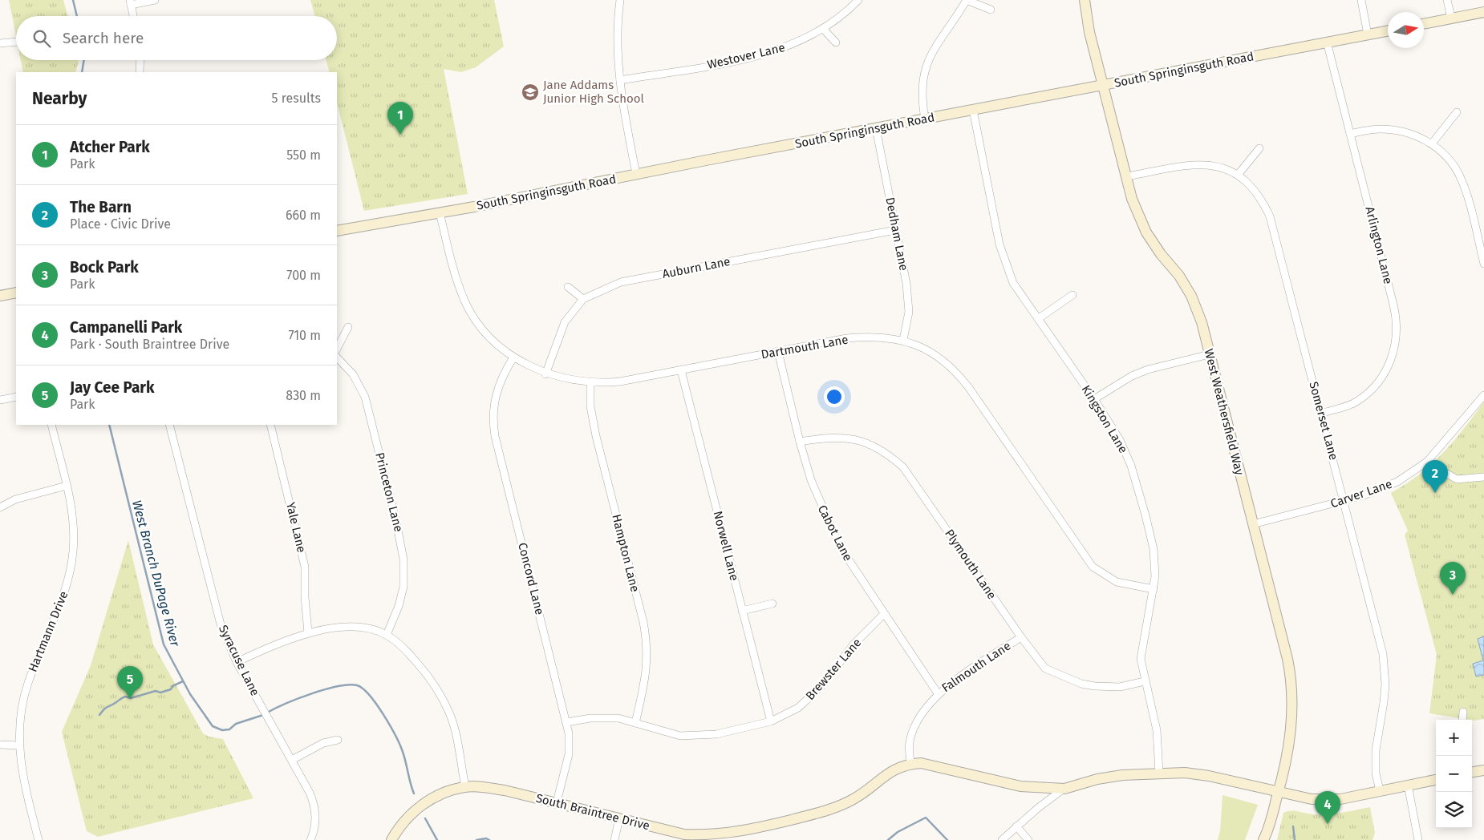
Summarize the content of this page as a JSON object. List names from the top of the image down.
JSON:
{
  "streets": {
    "street": [
      "Westover Lane",
      "South Springinsguth Road",
      "Dedham Lane",
      "Arlington Lane",
      "Auburn Lane",
      "Dartmouth Lane",
      "West Weathersfield Way",
      "Kingston Lane",
      "Somerset Lane",
      "Princeton Lane",
      "Carver Lane",
      "Yale Lane",
      "Cabot Lane",
      "Norwell Lane",
      "Hampton Lane",
      "Plymouth Lane",
      "Concord Lane",
      "Hartmann Drive",
      "Syracuse Lane",
      "Falmouth Lane",
      "Brewster Lane",
      "South Braintree Drive"
    ]
  },
  "crossings": [
    ["South Springinsguth Road", "Dedham Lane"],
    ["South Springinsguth Road", "Arlington Lane"],
    ["South Springinsguth Road", "Dartmouth Lane"],
    ["South Springinsguth Road", "West Weathersfield Way"],
    ["South Springinsguth Road", "Kingston Lane"],
    ["Dedham Lane", "Auburn Lane"],
    ["Dedham Lane", "Dartmouth Lane"],
    ["Arlington Lane", "Somerset Lane"],
    ["Auburn Lane", "Dartmouth Lane"],
    ["Dartmouth Lane", "Kingston Lane"],
    ["Dartmouth Lane", "Cabot Lane"],
    ["Dartmouth Lane", "Norwell Lane"],
    ["Dartmouth Lane", "Hampton Lane"],
    ["Dartmouth Lane", "Concord Lane"],
    ["West Weathersfield Way", "Somerset Lane"],
    ["West Weathersfield Way", "Carver Lane"],
    ["West Weathersfield Way", "South Braintree Drive"],
    ["Kingston Lane", "Plymouth Lane"],
    ["Kingston Lane", "South Braintree Drive"],
    ["Somerset Lane", "Carver Lane"],
    ["Somerset Lane", "South Braintree Drive"],
    ["Cabot Lane", "Plymouth Lane"],
    ["Cabot Lane", "Falmouth Lane"],
    ["Cabot Lane", "Brewster Lane"],
    ["Norwell Lane", "Brewster Lane"],
    ["Hampton Lane", "Brewster Lane"],
    ["Plymouth Lane", "Falmouth Lane"],
    ["Concord Lane", "Brewster Lane"],
    ["Concord Lane", "South Braintree Drive"],
    ["Falmouth Lane", "South Braintree Drive"]
  ],
  "water": ["West Branch DuPage River"],
  "places": {
    "school or university": ["Jane Addams Junior High School"]
  },
  "north": "right",
  "page": {
    "search": "Search here",
    "heading": ["Nearby", "5 results"],
    "pins": [
      "1",
      "2",
      "3",
      "5",
      "4"
    ],
    "list": [
      {
        "mark": "1",
        "name": "Atcher Park",
        "note": "Park",
        "value": "550 m"
      },
      {
        "mark": "2",
        "name": "The Barn",
        "note": "Place · Civic Drive",
        "value": "660 m"
      },
      {
        "mark": "3",
        "name": "Bock Park",
        "note": "Park",
        "value": "700 m"
      },
      {
        "mark": "4",
        "name": "Campanelli Park",
        "note": "Park · South Braintree Drive",
        "value": "710 m"
      },
      {
        "mark": "5",
        "name": "Jay Cee Park",
        "note": "Park",
        "value": "830 m"
      }
    ],
    "map_buttons": ["+", "−"]
  }
}
